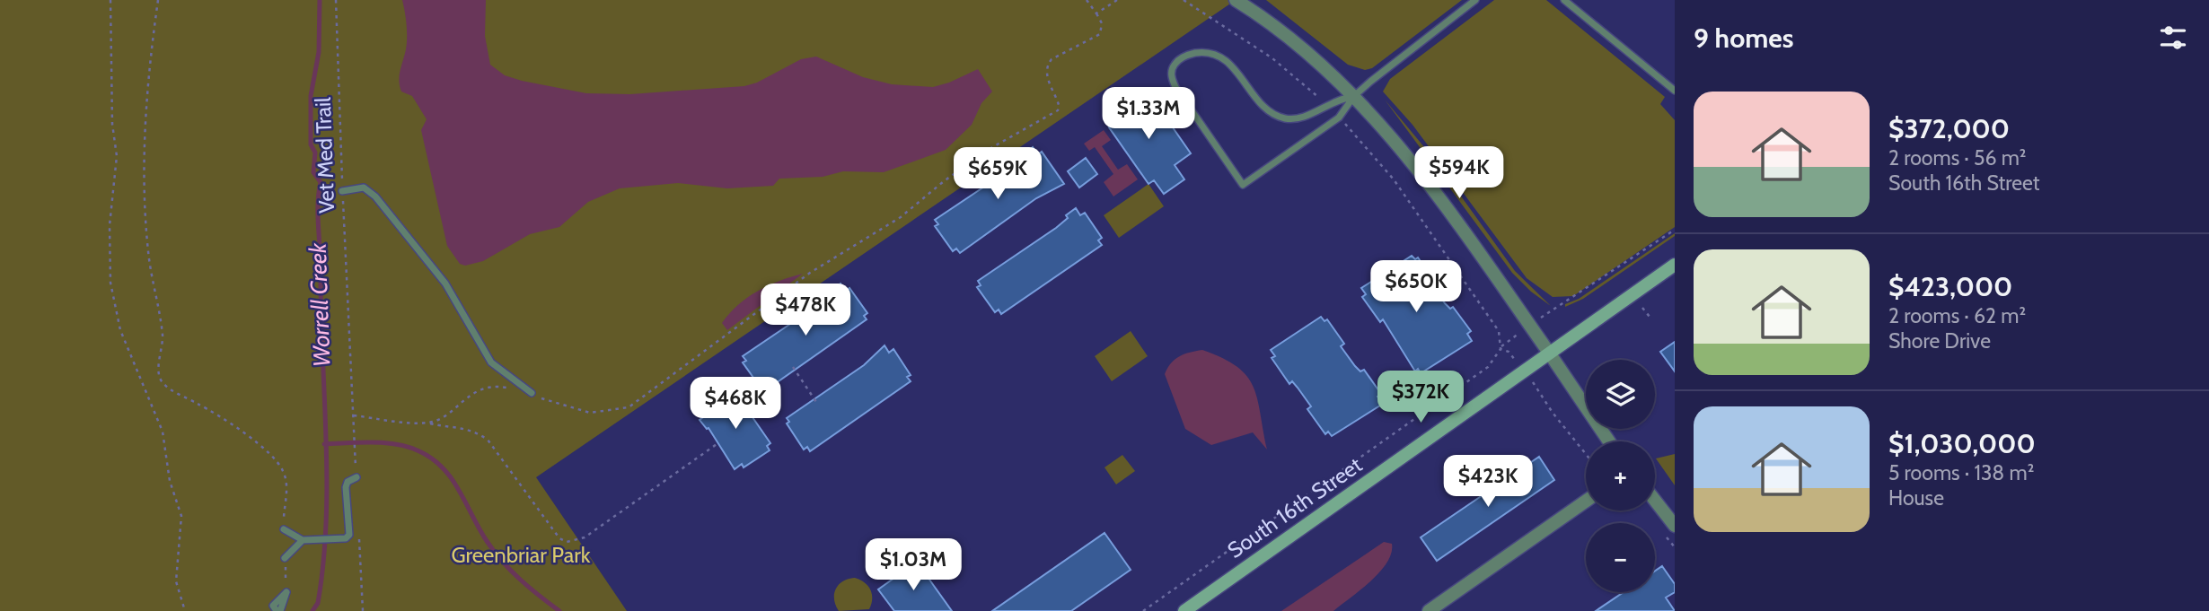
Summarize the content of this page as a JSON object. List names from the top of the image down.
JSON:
{
  "streets": {
    "main road": ["South 16th Street"],
    "path": ["Vet Med Trail"]
  },
  "water": ["Worrell Creek"],
  "parks": ["Greenbriar Park"],
  "page": {
    "heading": "9 homes",
    "list": [
      {
        "name": "$372,000",
        "note": "2 rooms · 56 m² · South 16th Street"
      },
      {
        "name": "$423,000",
        "note": "2 rooms · 62 m² · Shore Drive"
      },
      {
        "name": "$1,030,000",
        "note": "5 rooms · 138 m² · House"
      }
    ],
    "price": [
      "$1.33M",
      "$594K",
      "$659K",
      "$650K",
      "$478K",
      "$372K",
      "$468K",
      "$423K",
      "$1.03M"
    ],
    "map_buttons": ["+", "−"]
  }
}
